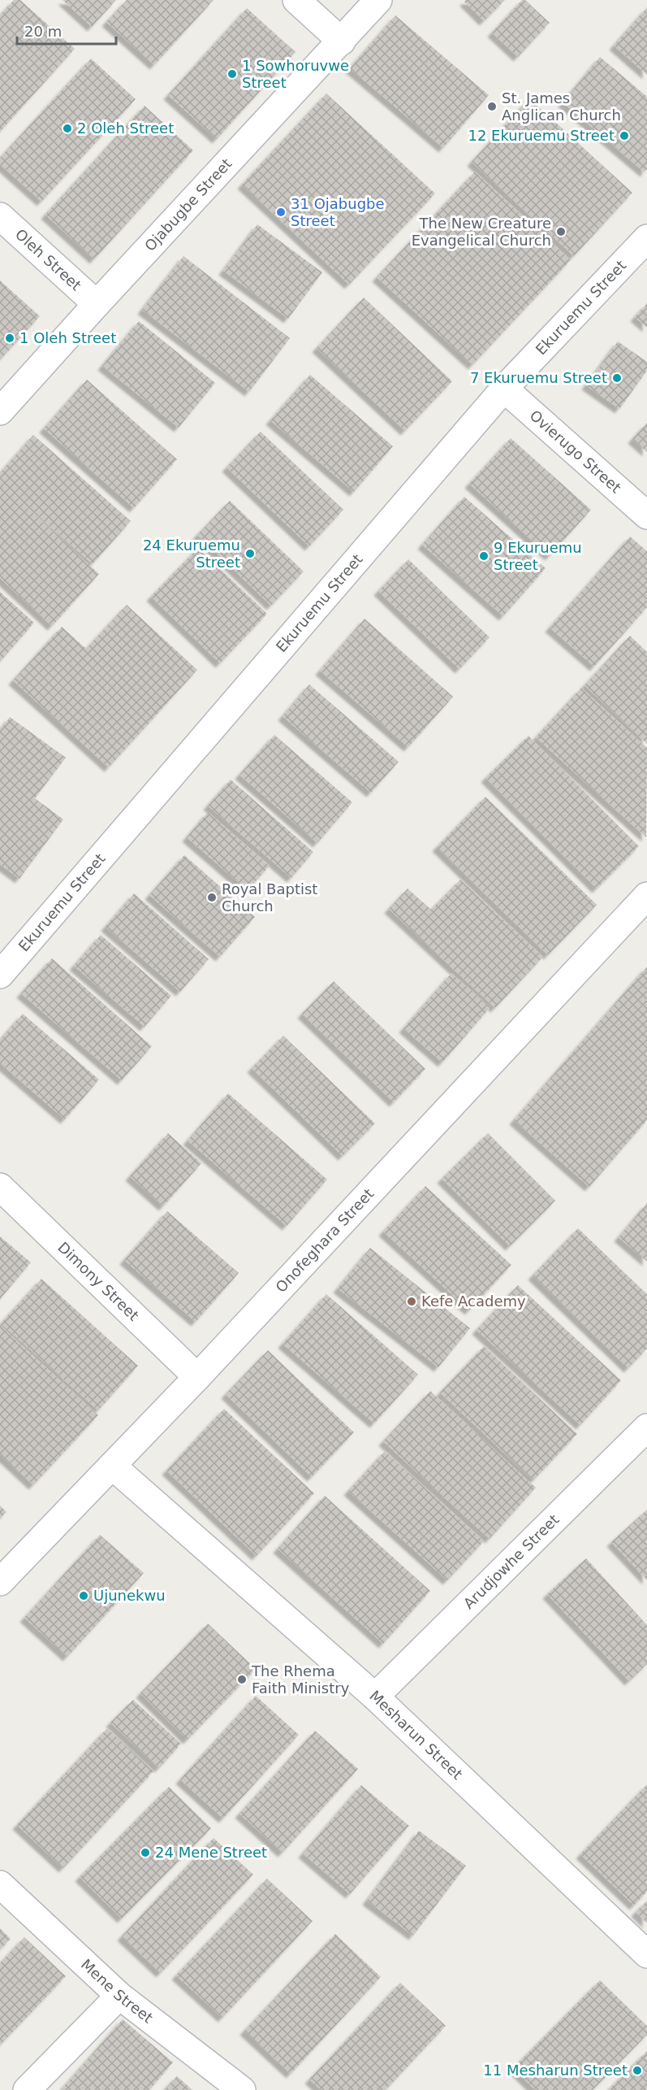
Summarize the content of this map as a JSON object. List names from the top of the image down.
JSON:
{
  "streets": {
    "street": [
      "Ojabugbe Street",
      "Oleh Street",
      "Ekuruemu Street",
      "Ovierugo Street",
      "Onofeghara Street",
      "Dimony Street",
      "Arudjowhe Street",
      "Mesharun Street",
      "Mene Street"
    ]
  },
  "crossings": [
    ["Ojabugbe Street", "Oleh Street"],
    ["Ekuruemu Street", "Ovierugo Street"],
    ["Onofeghara Street", "Dimony Street"],
    ["Onofeghara Street", "Mesharun Street"],
    ["Arudjowhe Street", "Mesharun Street"]
  ],
  "places": [
    "1 Sowhoruvwe Street",
    "St. James Anglican Church",
    "2 Oleh Street",
    "12 Ekuruemu Street",
    "31 Ojabugbe Street",
    "The New Creature Evangelical Church",
    "1 Oleh Street",
    "7 Ekuruemu Street",
    "24 Ekuruemu Street",
    "9 Ekuruemu Street",
    "Royal Baptist Church",
    "Kefe Academy",
    "Ujunekwu",
    "The Rhema Faith Ministry",
    "24 Mene Street",
    "11 Mesharun Street"
  ],
  "scale_bar": "20 m"
}
